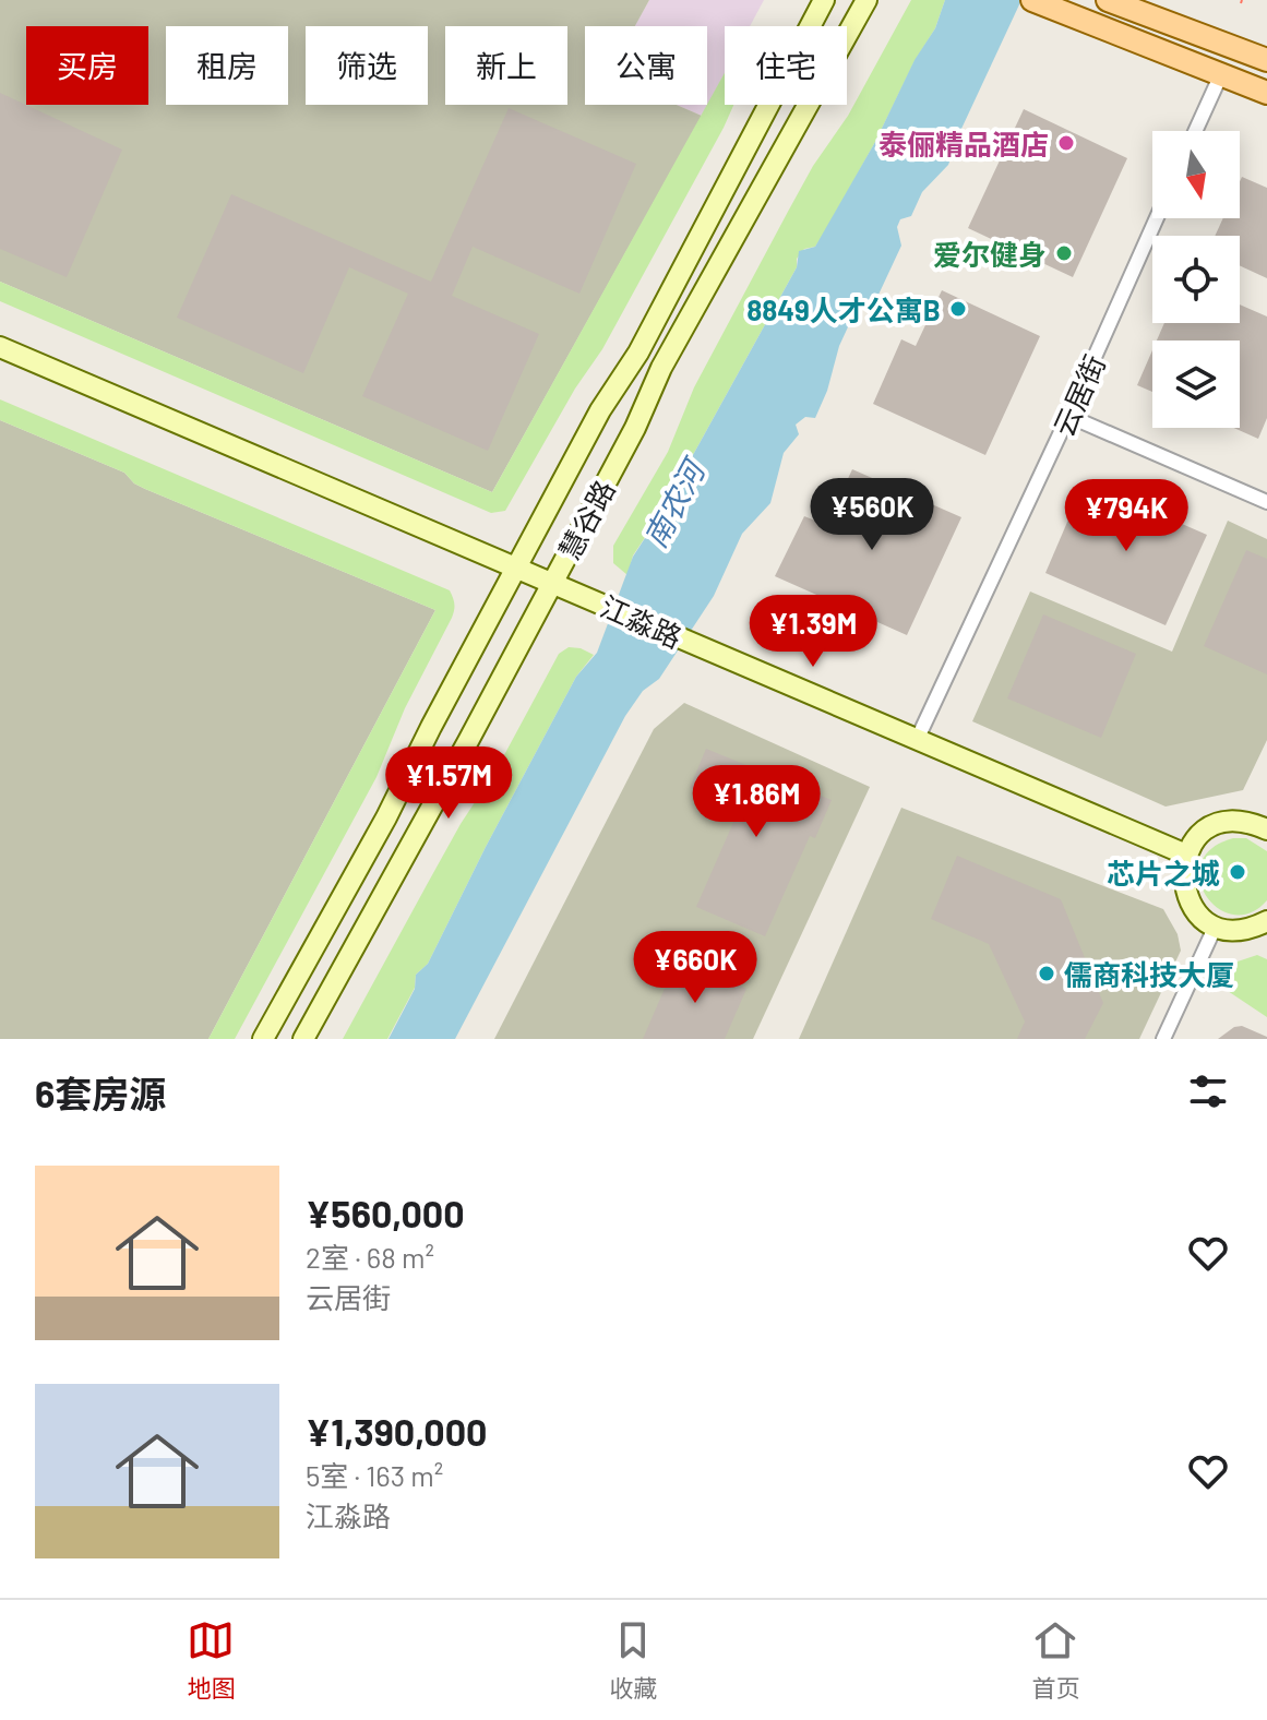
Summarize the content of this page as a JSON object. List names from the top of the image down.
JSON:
{
  "streets": {
    "main road": ["慧谷路", "江淼路"],
    "street": ["云居街"]
  },
  "crossings": [
    ["云居街", "江淼路"],
    ["慧谷路", "江淼路"]
  ],
  "water": ["南农河"],
  "places": [
    "泰俪精品酒店",
    "爱尔健身",
    "8849人才公寓B",
    "芯片之城",
    "儒商科技大厦"
  ],
  "north": "bottom",
  "page": {
    "chip": [
      "买房",
      "租房",
      "筛选",
      "新上",
      "公寓",
      "住宅"
    ],
    "price": [
      "¥560K",
      "¥794K",
      "¥1.39M",
      "¥1.57M",
      "¥1.86M",
      "¥660K"
    ],
    "heading": "6套房源",
    "list": [
      {
        "name": "¥560,000",
        "note": "2室 · 68 m² · 云居街"
      },
      {
        "name": "¥1,390,000",
        "note": "5室 · 163 m² · 江淼路"
      }
    ],
    "tabs": ["地图", "收藏", "首页"]
  }
}
